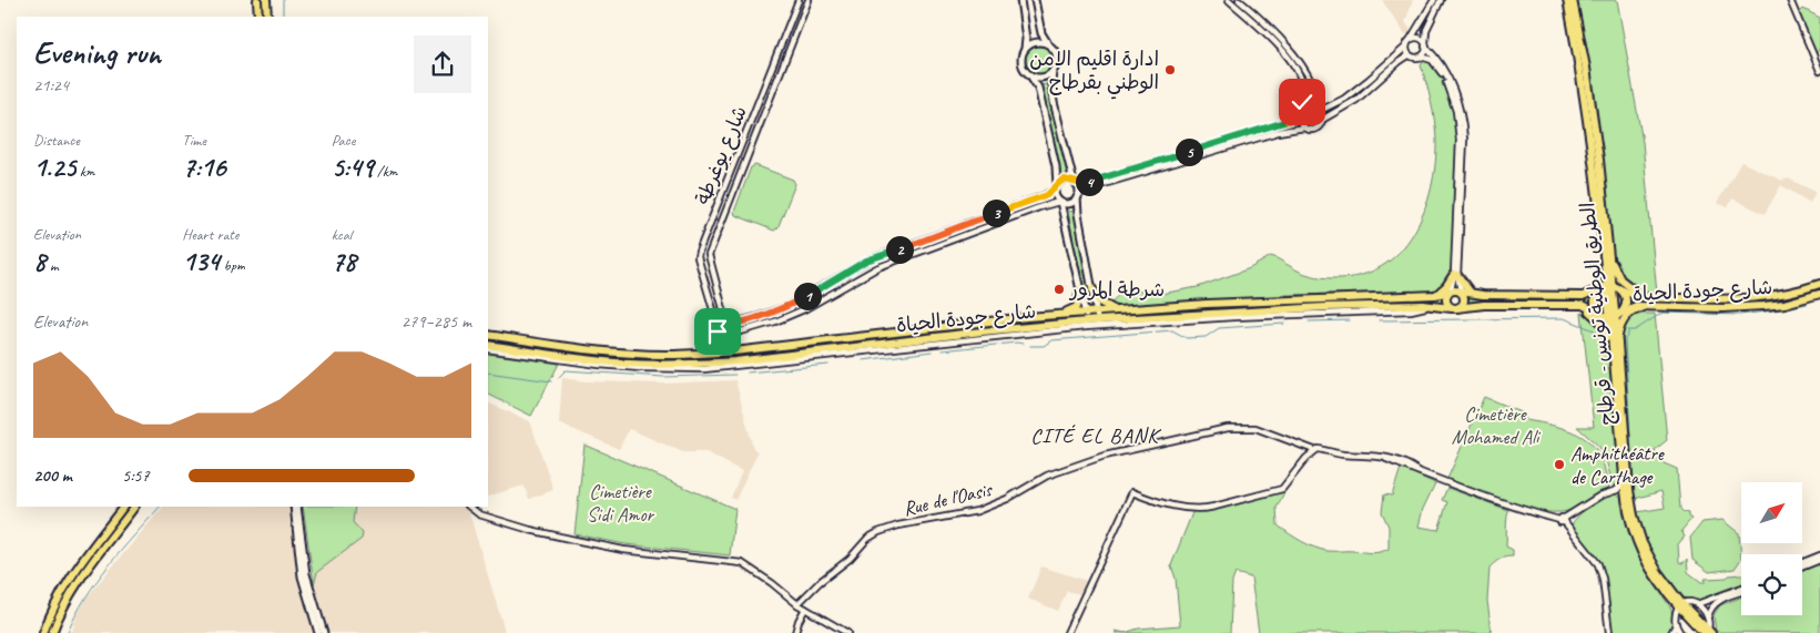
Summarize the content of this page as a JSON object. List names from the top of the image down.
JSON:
{
  "streets": {
    "highway": ["شارع جودة الحياة", "الطريق الوطنية تونس - قرطاج"],
    "street": ["شارع يوغرطة", "Rue de l'Oasis"]
  },
  "crossings": [
    ["شارع جودة الحياة", "الطريق الوطنية تونس - قرطاج"]
  ],
  "districts": ["CITÉ EL BANK"],
  "parks": ["Cimetière Mohamed Ali", "Cimetière Sidi Amor"],
  "places": ["ادارة اقليم الامن الوطني بقرطاج", "شرطة المرور", "Amphithéâtre de Carthage"],
  "north": "top right",
  "page": {
    "heading": ["Evening run", "21:24"],
    "stats": [
      ["Distance", "1.25 km"],
      ["Time", "7:16"],
      ["Pace", "5:49 /km"],
      ["Elevation", "8 m"],
      ["Heart rate", "134 bpm"],
      ["kcal", "78"]
    ],
    "pins": [
      "5",
      "4",
      "3",
      "2",
      "1"
    ],
    "chart": ["Elevation", "279–285 m"],
    "list": [
      {
        "name": "200 m",
        "note": "5:57"
      }
    ]
  }
}
